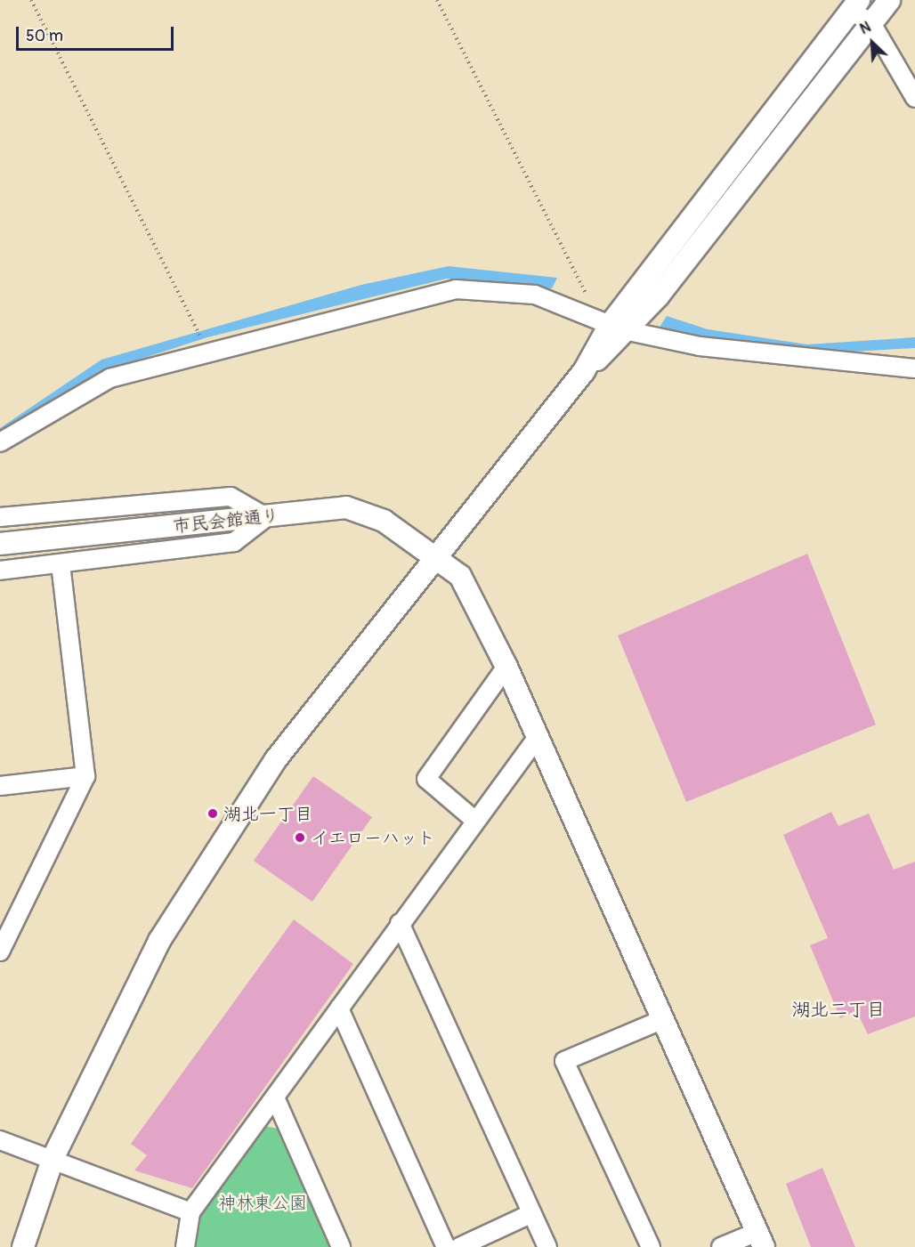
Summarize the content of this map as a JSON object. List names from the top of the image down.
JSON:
{
  "streets": {
    "street": ["市民会館通り"]
  },
  "districts": ["湖北二丁目"],
  "parks": ["神林東公園"],
  "places": ["湖北一丁目", "イエローハット"],
  "scale_bar": "50 m",
  "north": "top left"
}
